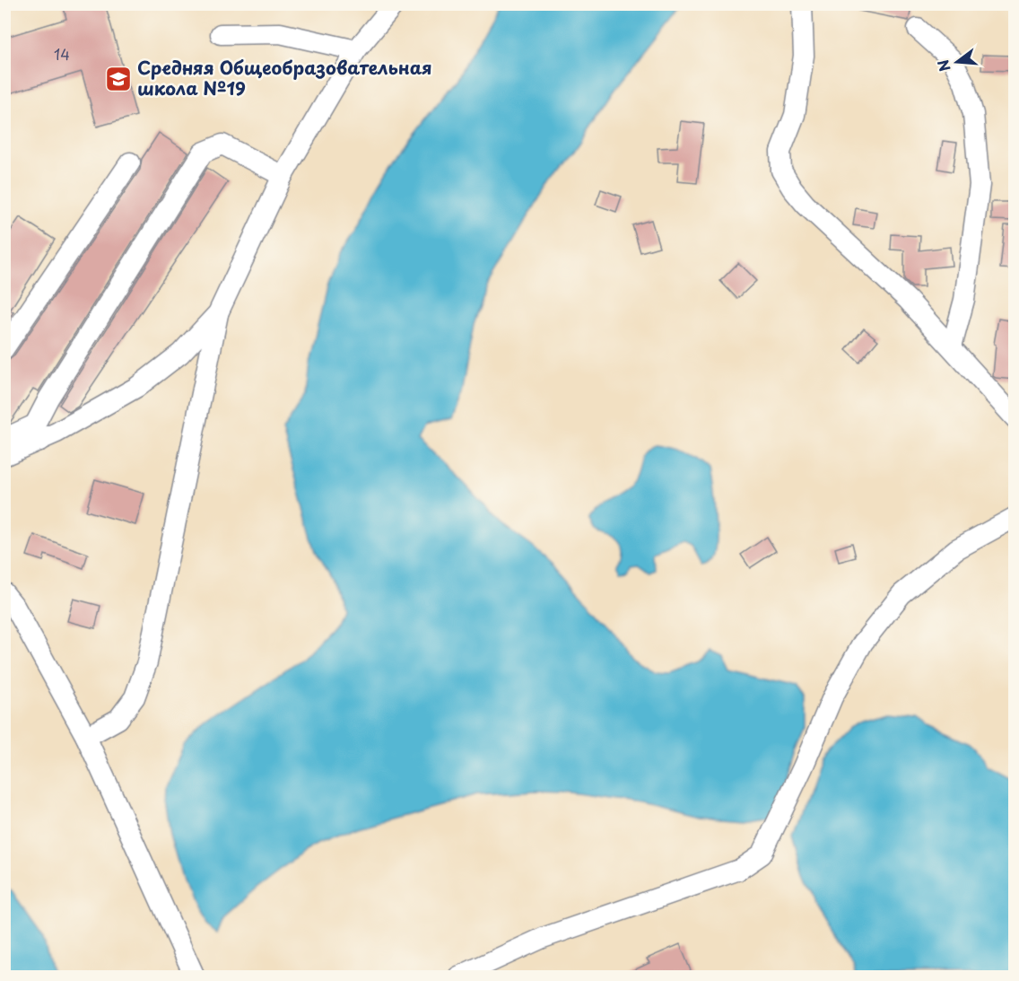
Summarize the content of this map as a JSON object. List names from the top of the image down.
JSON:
{
  "places": {
    "school or university": ["Средняя Общеобразовательная школа №19"]
  },
  "house_numbers": ["14"],
  "north": "left"
}
